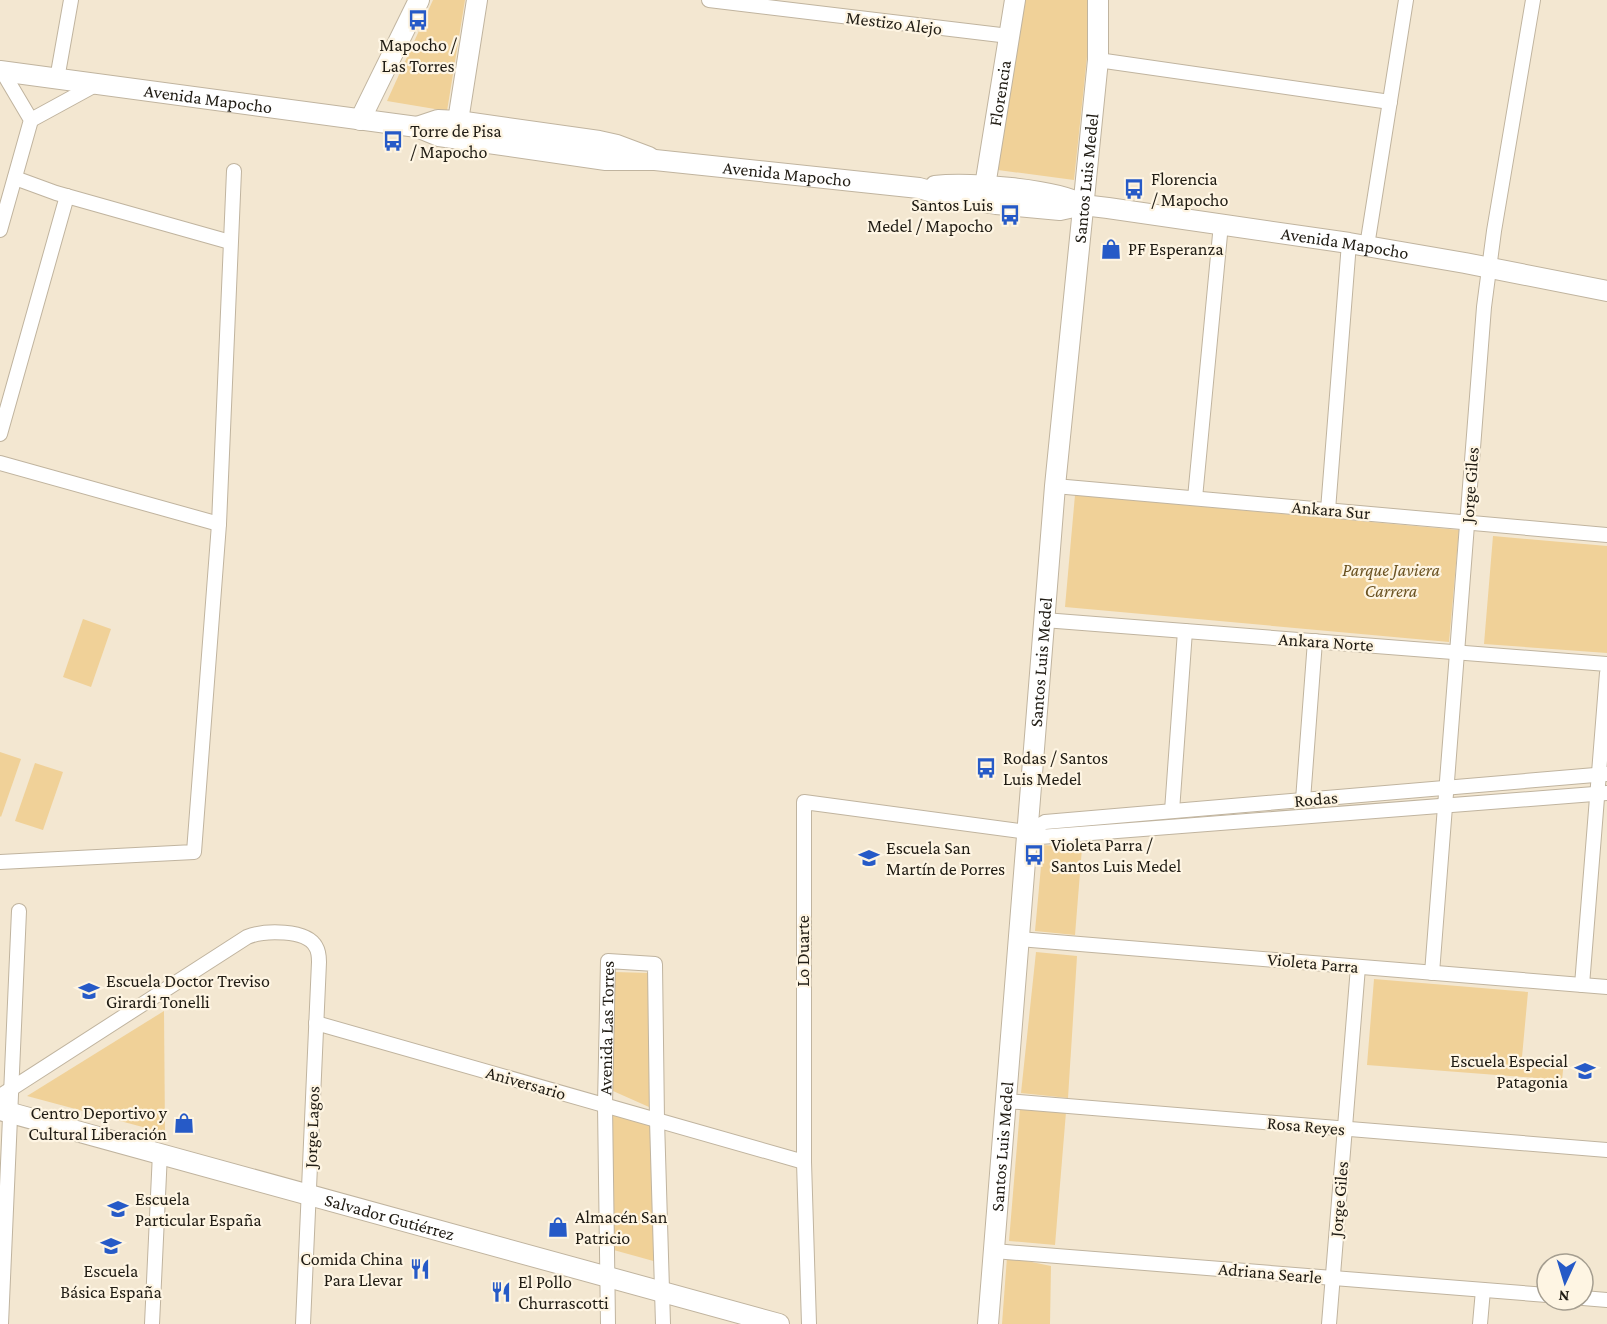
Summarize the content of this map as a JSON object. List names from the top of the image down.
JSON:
{
  "streets": {
    "main road": [
      "Florencia",
      "Avenida Mapocho",
      "Santos Luis Medel",
      "Salvador Gutiérrez"
    ],
    "street": [
      "Mestizo Alejo",
      "Jorge Giles",
      "Ankara Sur",
      "Ankara Norte",
      "Rodas",
      "Lo Duarte",
      "Violeta Parra",
      "Avenida Las Torres",
      "Aniversario",
      "Rosa Reyes",
      "Jorge Lagos",
      "Adriana Searle"
    ]
  },
  "crossings": [
    ["Mestizo Alejo", "Florencia"],
    ["Florencia", "Avenida Mapocho"],
    ["Avenida Mapocho", "Santos Luis Medel"],
    ["Avenida Mapocho", "Jorge Giles"],
    ["Santos Luis Medel", "Ankara Sur"],
    ["Santos Luis Medel", "Ankara Norte"],
    ["Santos Luis Medel", "Rodas"],
    ["Santos Luis Medel", "Lo Duarte"],
    ["Santos Luis Medel", "Violeta Parra"],
    ["Santos Luis Medel", "Rosa Reyes"],
    ["Santos Luis Medel", "Adriana Searle"],
    ["Jorge Giles", "Ankara Sur"],
    ["Jorge Giles", "Ankara Norte"],
    ["Jorge Giles", "Rodas"],
    ["Jorge Giles", "Violeta Parra"],
    ["Jorge Giles", "Rosa Reyes"],
    ["Jorge Giles", "Adriana Searle"],
    ["Rodas", "Lo Duarte"],
    ["Lo Duarte", "Aniversario"],
    ["Avenida Las Torres", "Aniversario"],
    ["Avenida Las Torres", "Salvador Gutiérrez"],
    ["Aniversario", "Jorge Lagos"],
    ["Jorge Lagos", "Salvador Gutiérrez"]
  ],
  "parks": ["Parque Javiera Carrera"],
  "places": {
    "bus stop": [
      "Mapocho / Las Torres",
      "Torre de Pisa / Mapocho",
      "Florencia / Mapocho",
      "Santos Luis Medel / Mapocho",
      "Rodas / Santos Luis Medel",
      "Violeta Parra / Santos Luis Medel"
    ],
    "shop": ["PF Esperanza", "Centro Deportivo y Cultural Liberación", "Almacén San Patricio"],
    "school or university": [
      "Escuela San Martín de Porres",
      "Escuela Doctor Treviso Girardi Tonelli",
      "Escuela Especial Patagonia",
      "Escuela Particular España",
      "Escuela Básica España"
    ],
    "restaurant": ["Comida China Para Llevar", "El Pollo Churrascotti"]
  },
  "north": "bottom"
}
